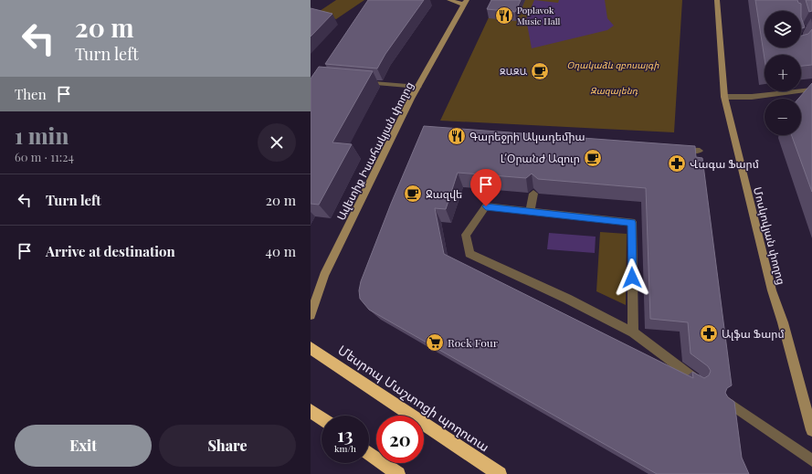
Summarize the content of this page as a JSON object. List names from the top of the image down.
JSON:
{
  "streets": {
    "highway": ["Մեսրոպ Մաշտոցի պողոտա"],
    "main road": ["Ավետիք Իսահակյան փողոց", "Մոսկովյան փողոց"]
  },
  "parks": ["Օղակաձև զբոսայգի", "Զազալենդ"],
  "places": {
    "restaurant": ["Poplavok Music Hall", "Գարեջրի Ակադեմիա"],
    "cafe": ["ԶԱԶԱ", "Լ՛Օրանժ Ազուր", "Ջազվե"],
    "pharmacy": ["Վագա Ֆարմ", "Ալֆա Ֆարմ"],
    "supermarket": ["Rock Four"]
  },
  "page": {
    "turn": ["20 m", "Turn left"],
    "map_buttons": ["+", "−"],
    "then": "Then",
    "heading": ["1 min", "60 m · 11:24"],
    "list": [
      {
        "name": "Turn left",
        "value": "20 m"
      },
      {
        "name": "Arrive at destination",
        "value": "40 m"
      }
    ],
    "speed": "13 km/h",
    "limit": "20",
    "buttons": ["Exit", "Share"]
  }
}
